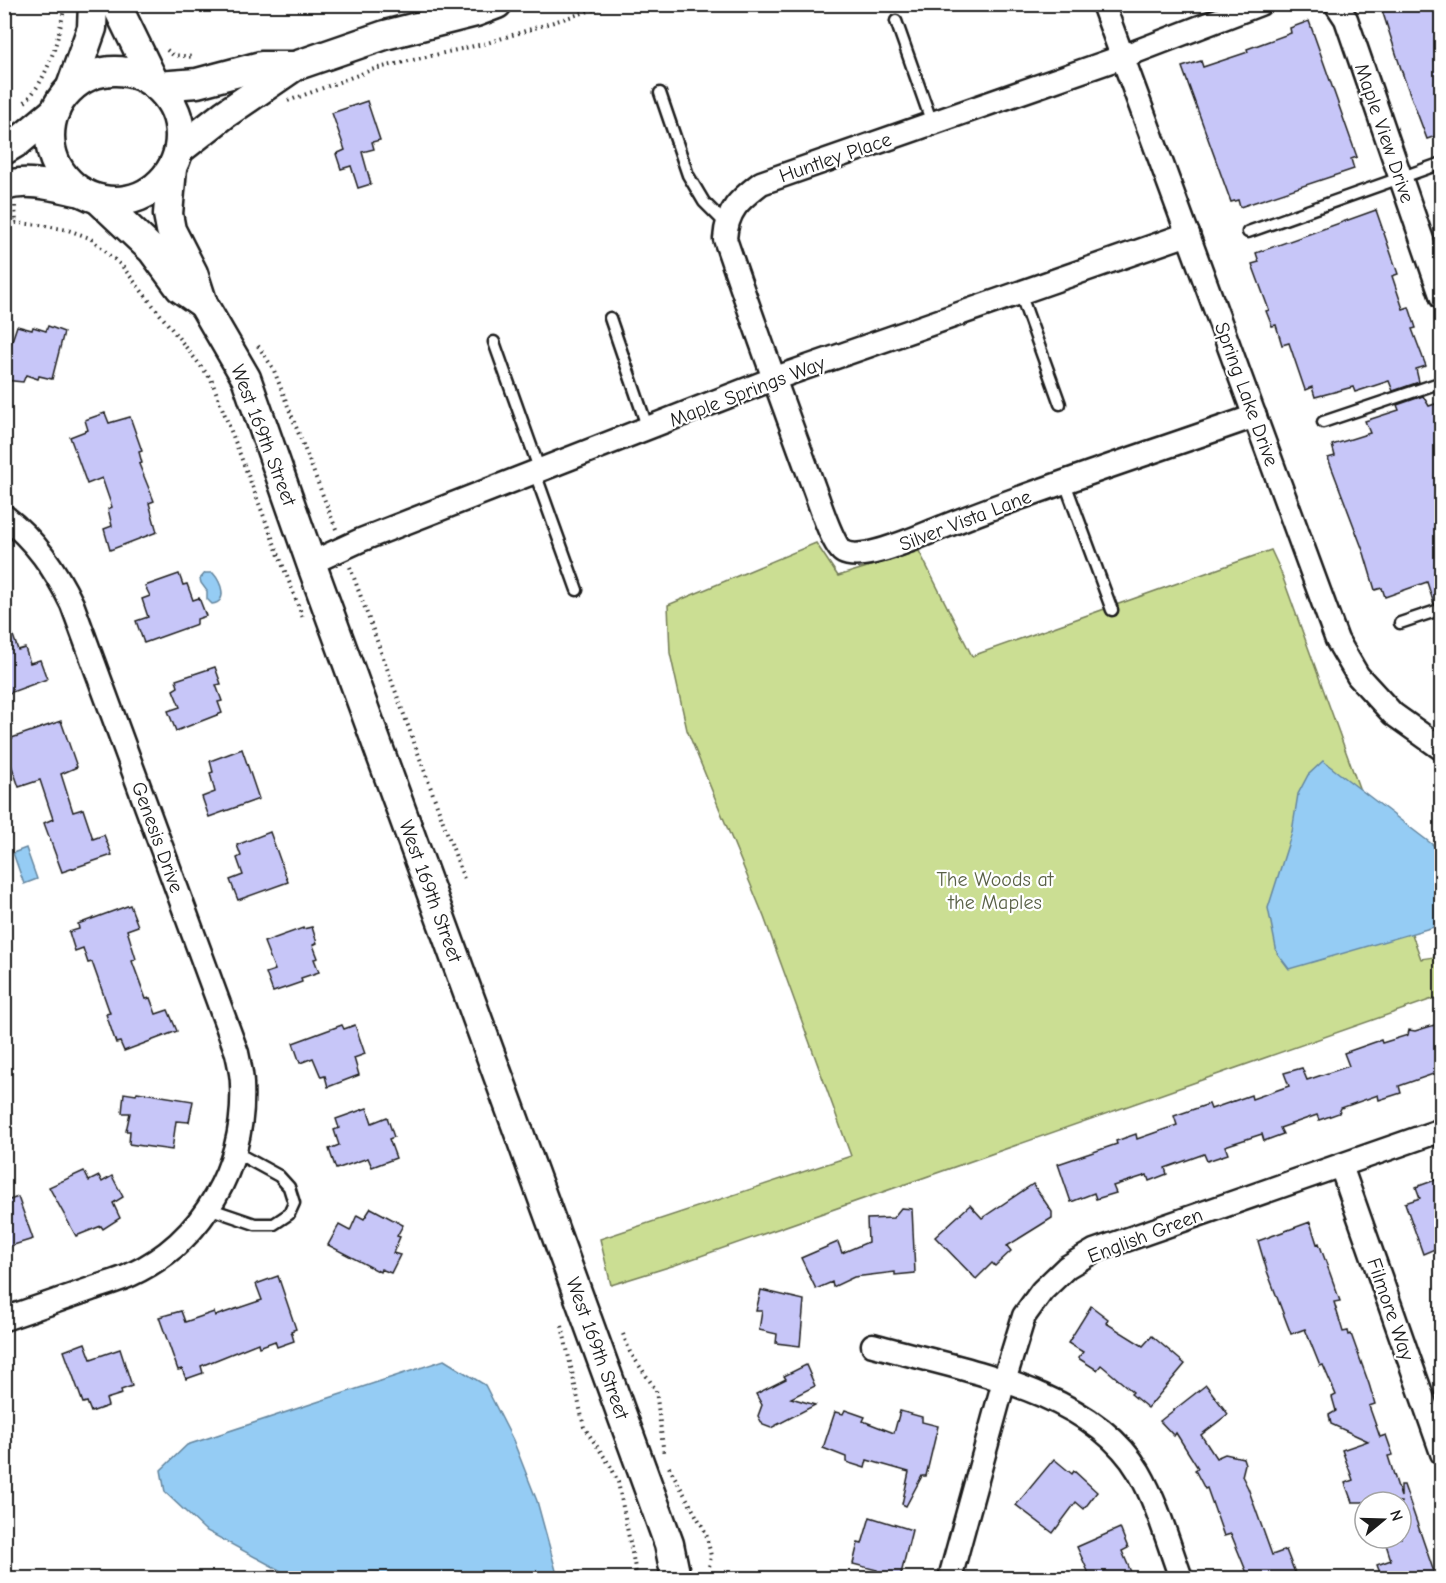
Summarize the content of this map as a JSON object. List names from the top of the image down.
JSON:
{
  "streets": {
    "street": [
      "Maple View Drive",
      "Huntley Place",
      "Maple Springs Way",
      "Spring Lake Drive",
      "West 169th Street",
      "Silver Vista Lane",
      "Genesis Drive",
      "English Green",
      "Filmore Way"
    ]
  },
  "crossings": [
    ["Huntley Place", "Spring Lake Drive"],
    ["Maple Springs Way", "Spring Lake Drive"],
    ["Maple Springs Way", "West 169th Street"],
    ["Maple Springs Way", "Silver Vista Lane"],
    ["Spring Lake Drive", "Silver Vista Lane"],
    ["English Green", "Filmore Way"]
  ],
  "parks": ["The Woods at the Maples"],
  "north": "right"
}
